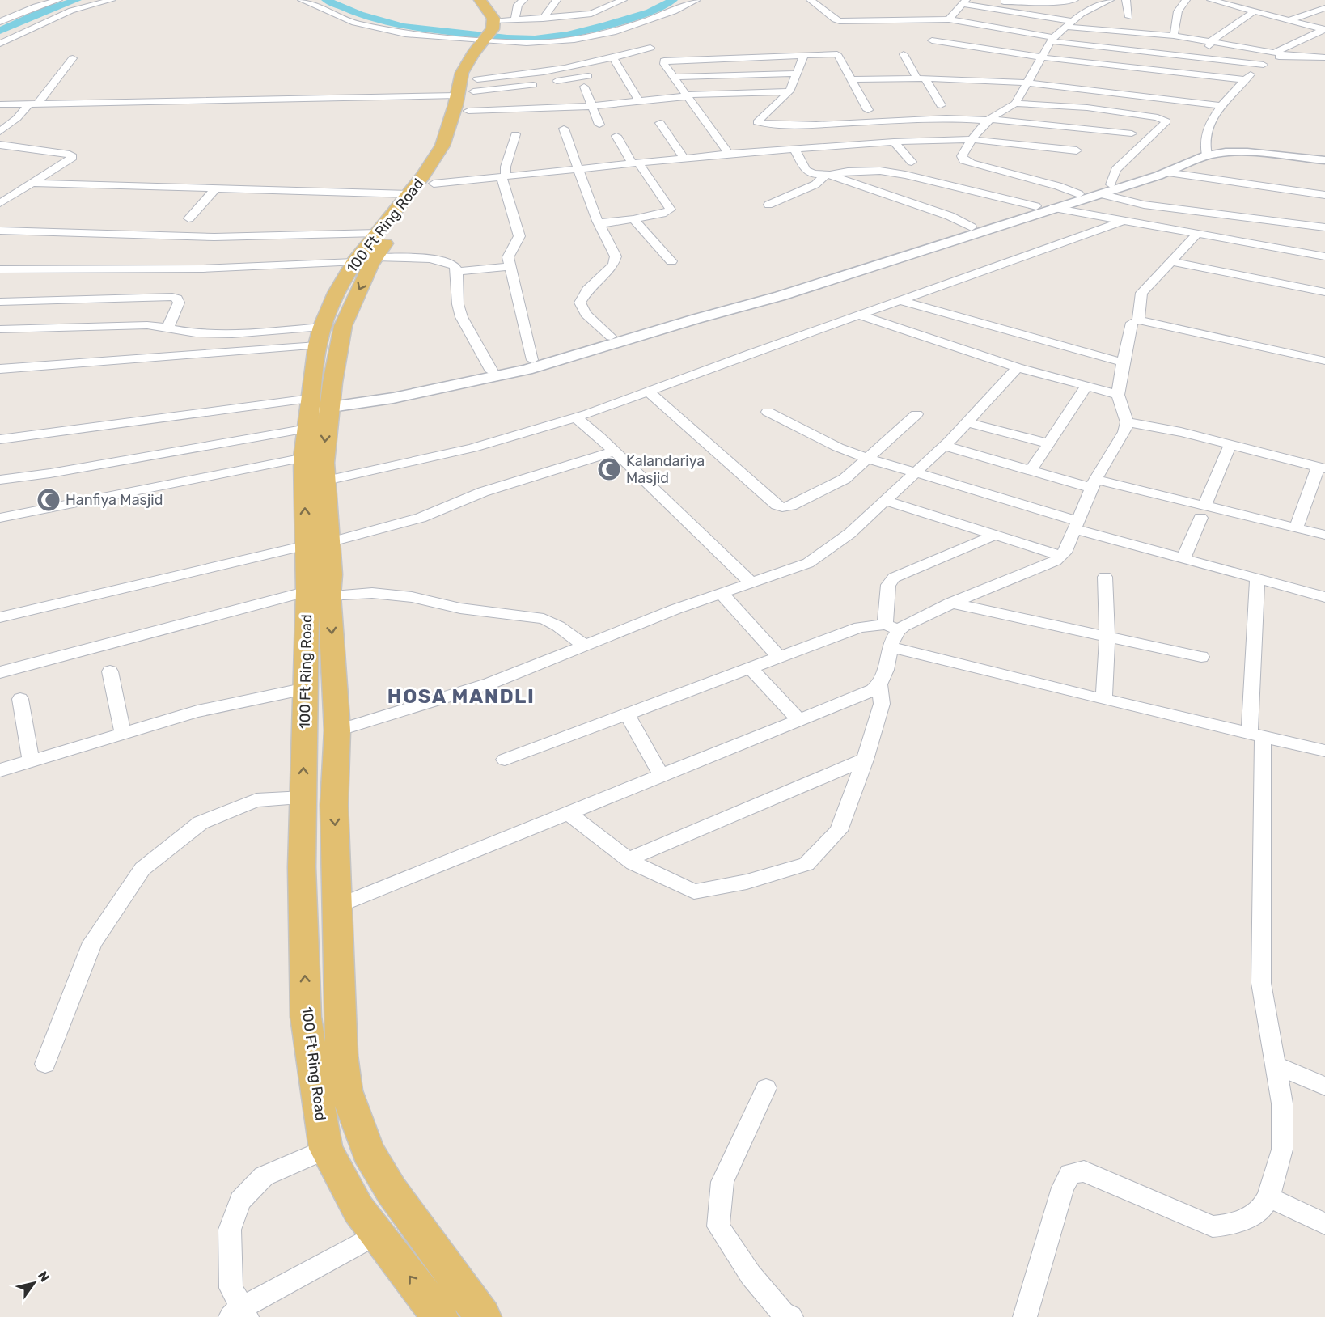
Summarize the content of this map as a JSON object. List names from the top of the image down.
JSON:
{
  "streets": {
    "main road": ["100 Ft Ring Road"]
  },
  "districts": ["HOSA MANDLI"],
  "places": {
    "mosque": ["Kalandariya Masjid", "Hanfiya Masjid"]
  },
  "north": "top right"
}
